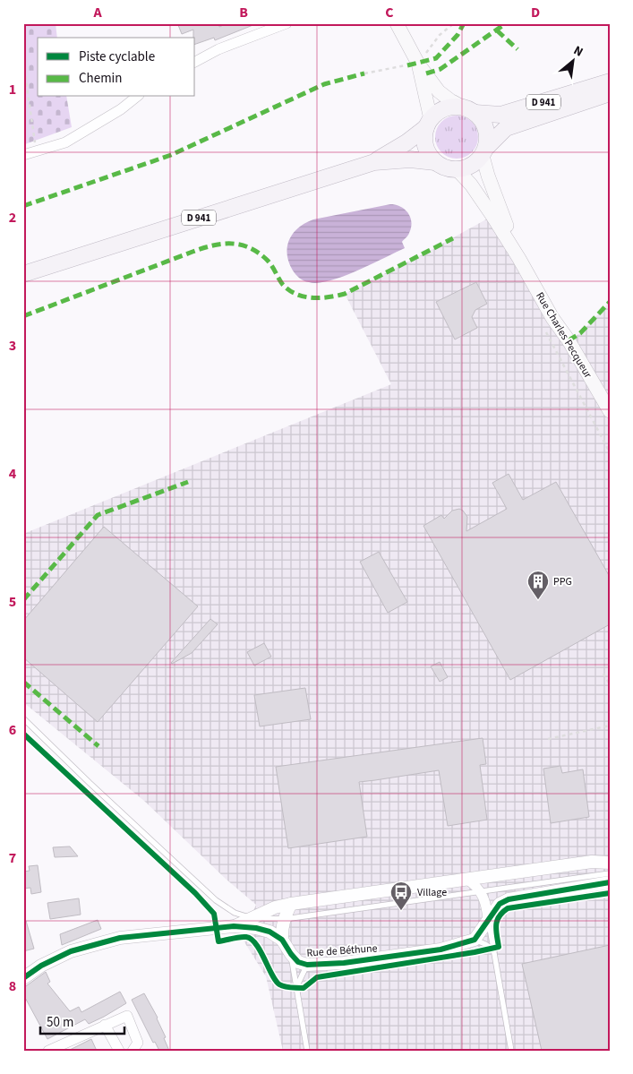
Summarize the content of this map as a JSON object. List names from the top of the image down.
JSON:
{
  "streets": {
    "main road": ["D 941", "Rue Charles Pecqueur"],
    "street": ["Rue de Béthune"]
  },
  "crossings": [
    ["D 941", "Rue Charles Pecqueur"]
  ],
  "places": {
    "building": ["PPG"],
    "bus stop": ["Village"]
  },
  "legend": ["Piste cyclable", "Chemin"],
  "scale_bar": "50 m",
  "north": "top right",
  "grid": {
    "columns": [
      "A",
      "B",
      "C",
      "D"
    ],
    "rows": [
      "1",
      "2",
      "3",
      "4",
      "5",
      "6",
      "7",
      "8"
    ]
  }
}
